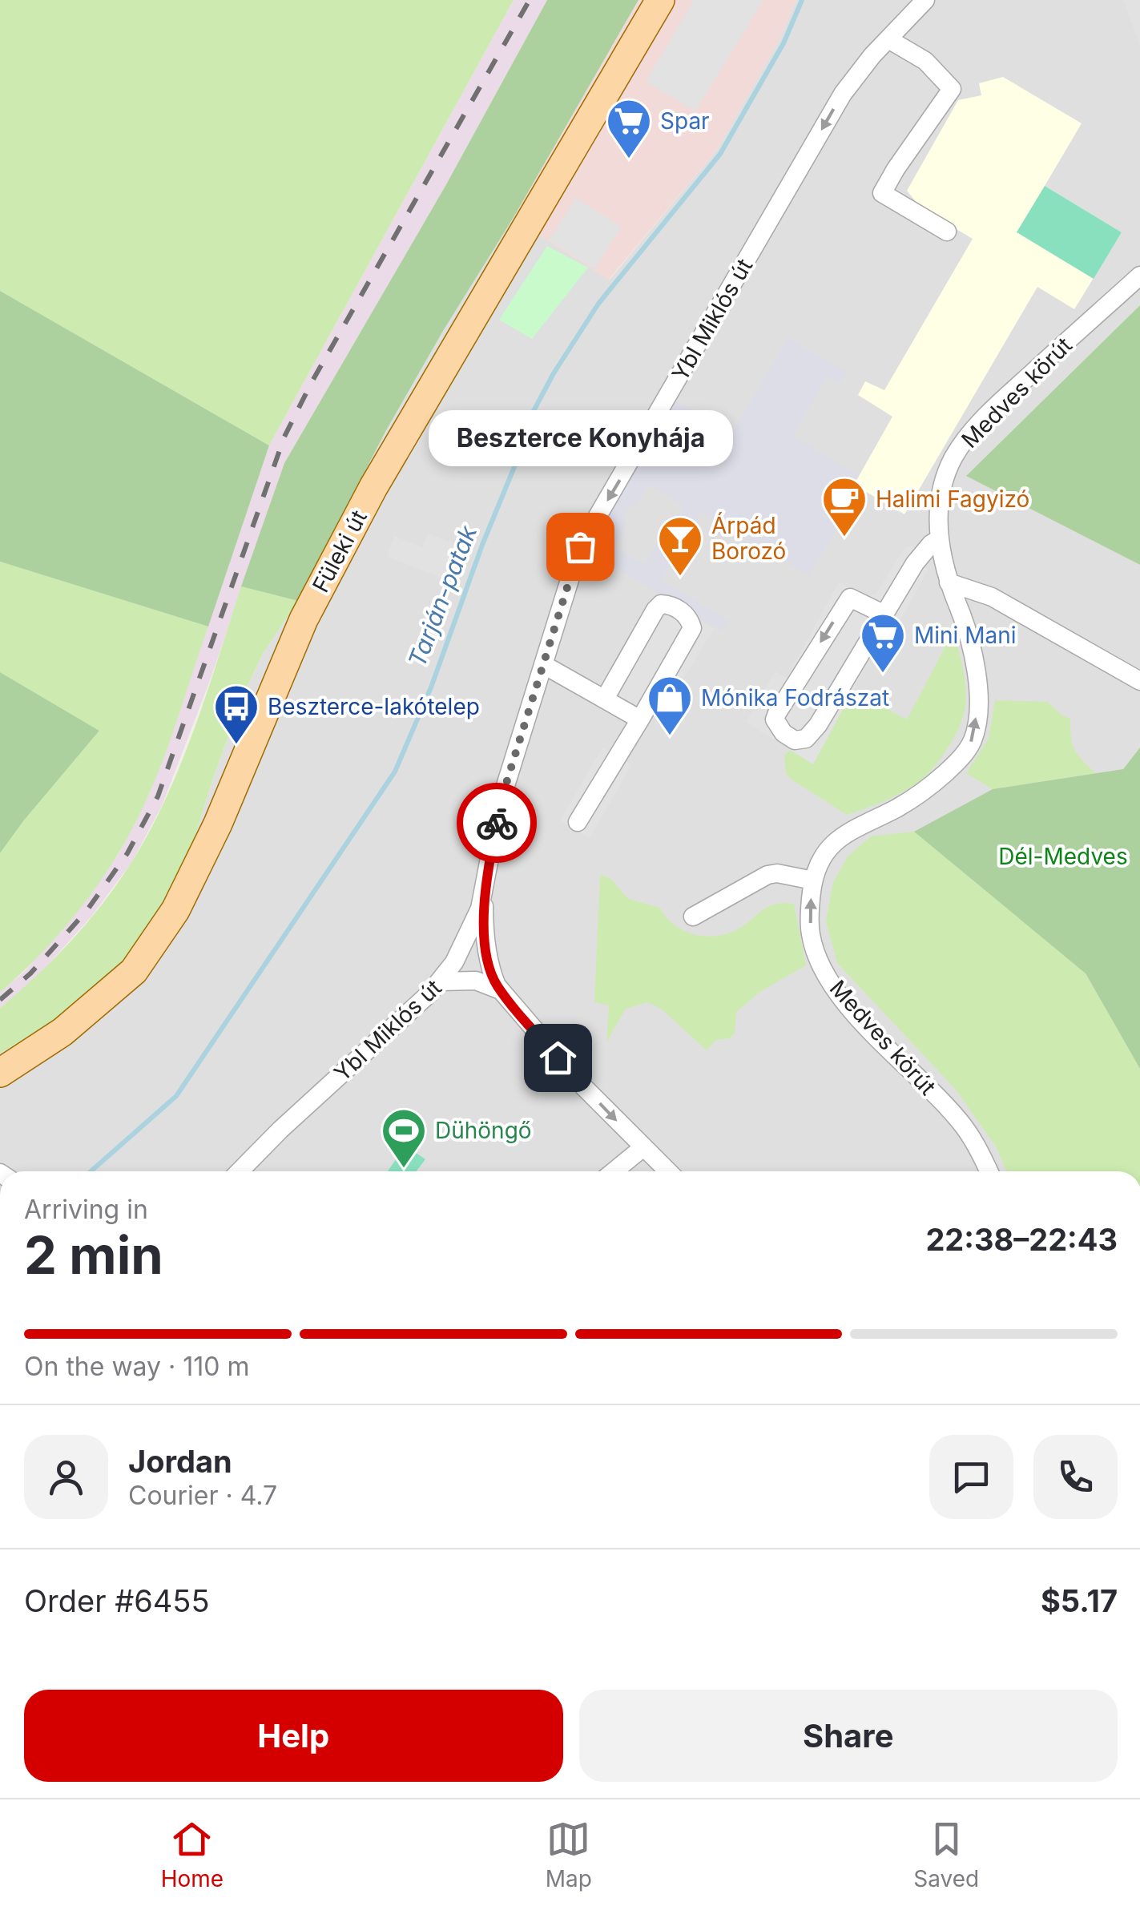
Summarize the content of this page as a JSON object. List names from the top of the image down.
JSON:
{
  "streets": {
    "main road": ["Füleki út"],
    "street": ["Ybl Miklós út", "Medves körút"]
  },
  "one_way": ["Ybl Miklós út", "Medves körút"],
  "water": ["Tarján-patak"],
  "parks": ["Dél-Medves"],
  "places": {
    "supermarket": ["Spar", "Mini Mani"],
    "cafe": ["Halimi Fagyizó"],
    "other": ["Beszterce Konyhája"],
    "bar": ["Árpád Borozó"],
    "shop": ["Mónika Fodrászat"],
    "bus stop": ["Beszterce-lakótelep"],
    "sports": ["Dühöngő"]
  },
  "page": {
    "bubble": "Beszterce Konyhája",
    "heading": ["2 min", "Arriving in", "22:38–22:43"],
    "panel": [
      "Jordan",
      "Courier · 4.7",
      "Order #6455",
      "$5.17"
    ],
    "bar": "On the way · 110 m",
    "buttons": ["Help", "Share"],
    "tabs": ["Home", "Map", "Saved"]
  }
}
